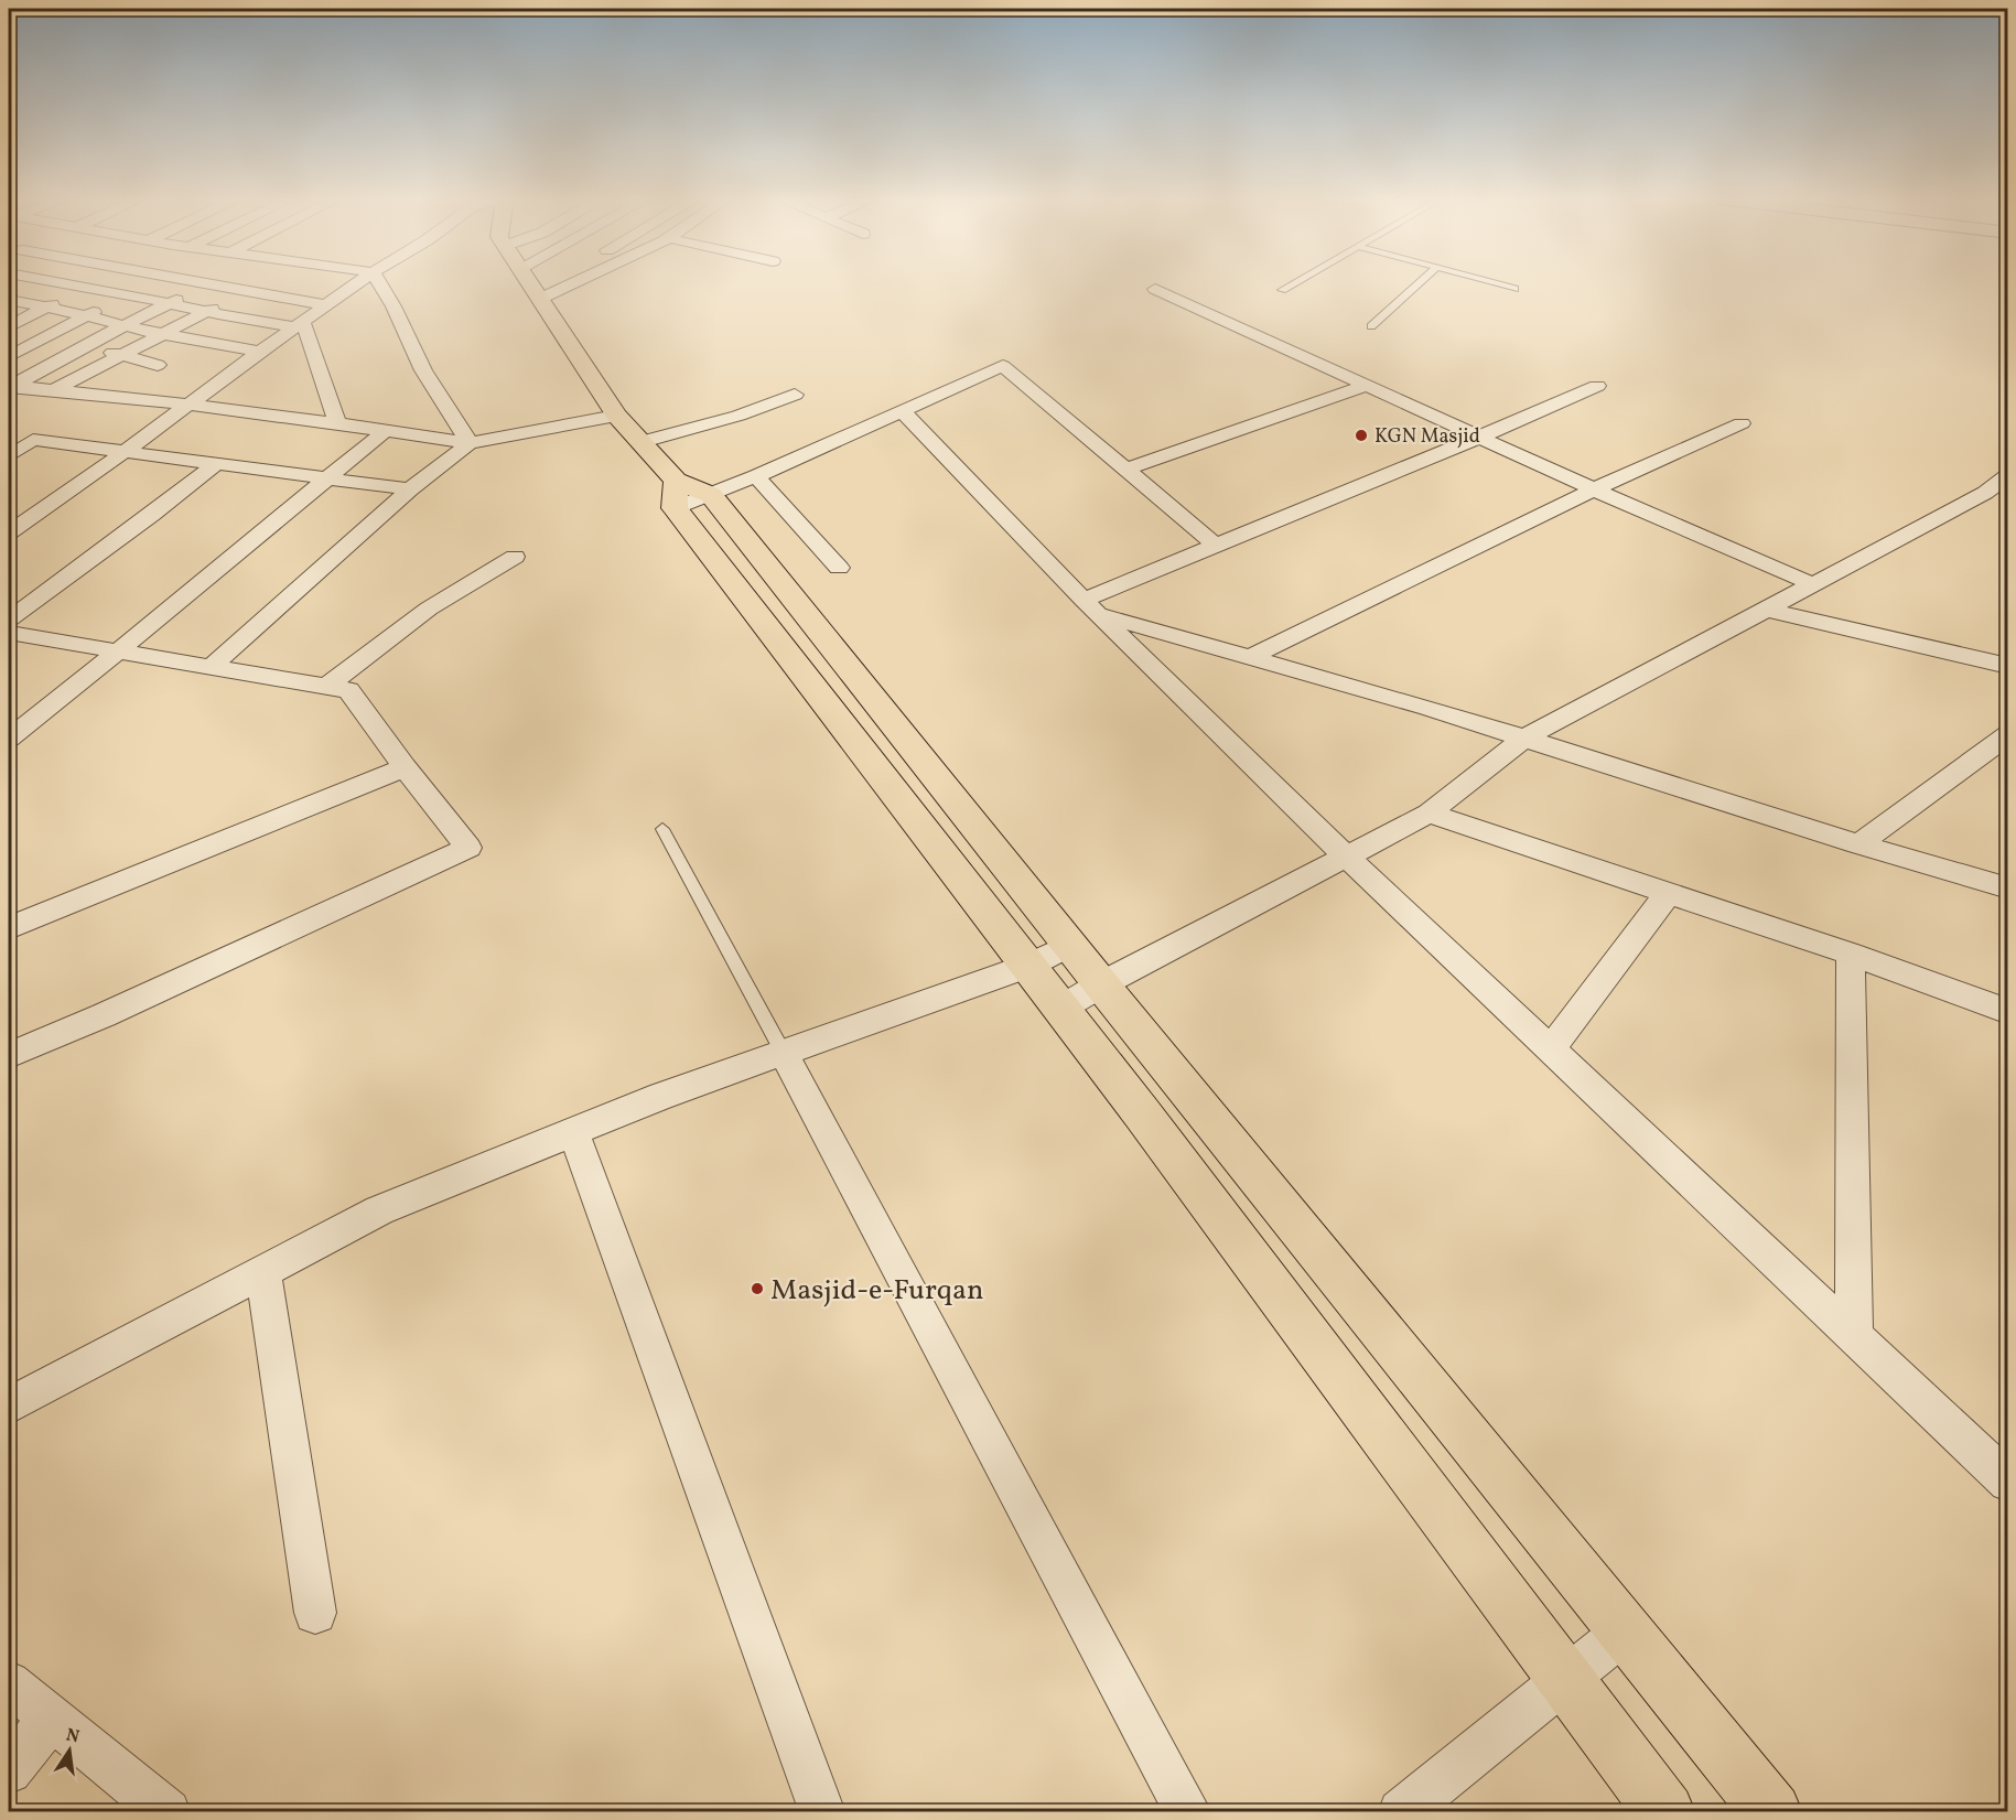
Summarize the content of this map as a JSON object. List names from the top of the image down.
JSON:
{
  "places": ["KGN Masjid", "Masjid-e-Furqan"],
  "north": "top"
}
